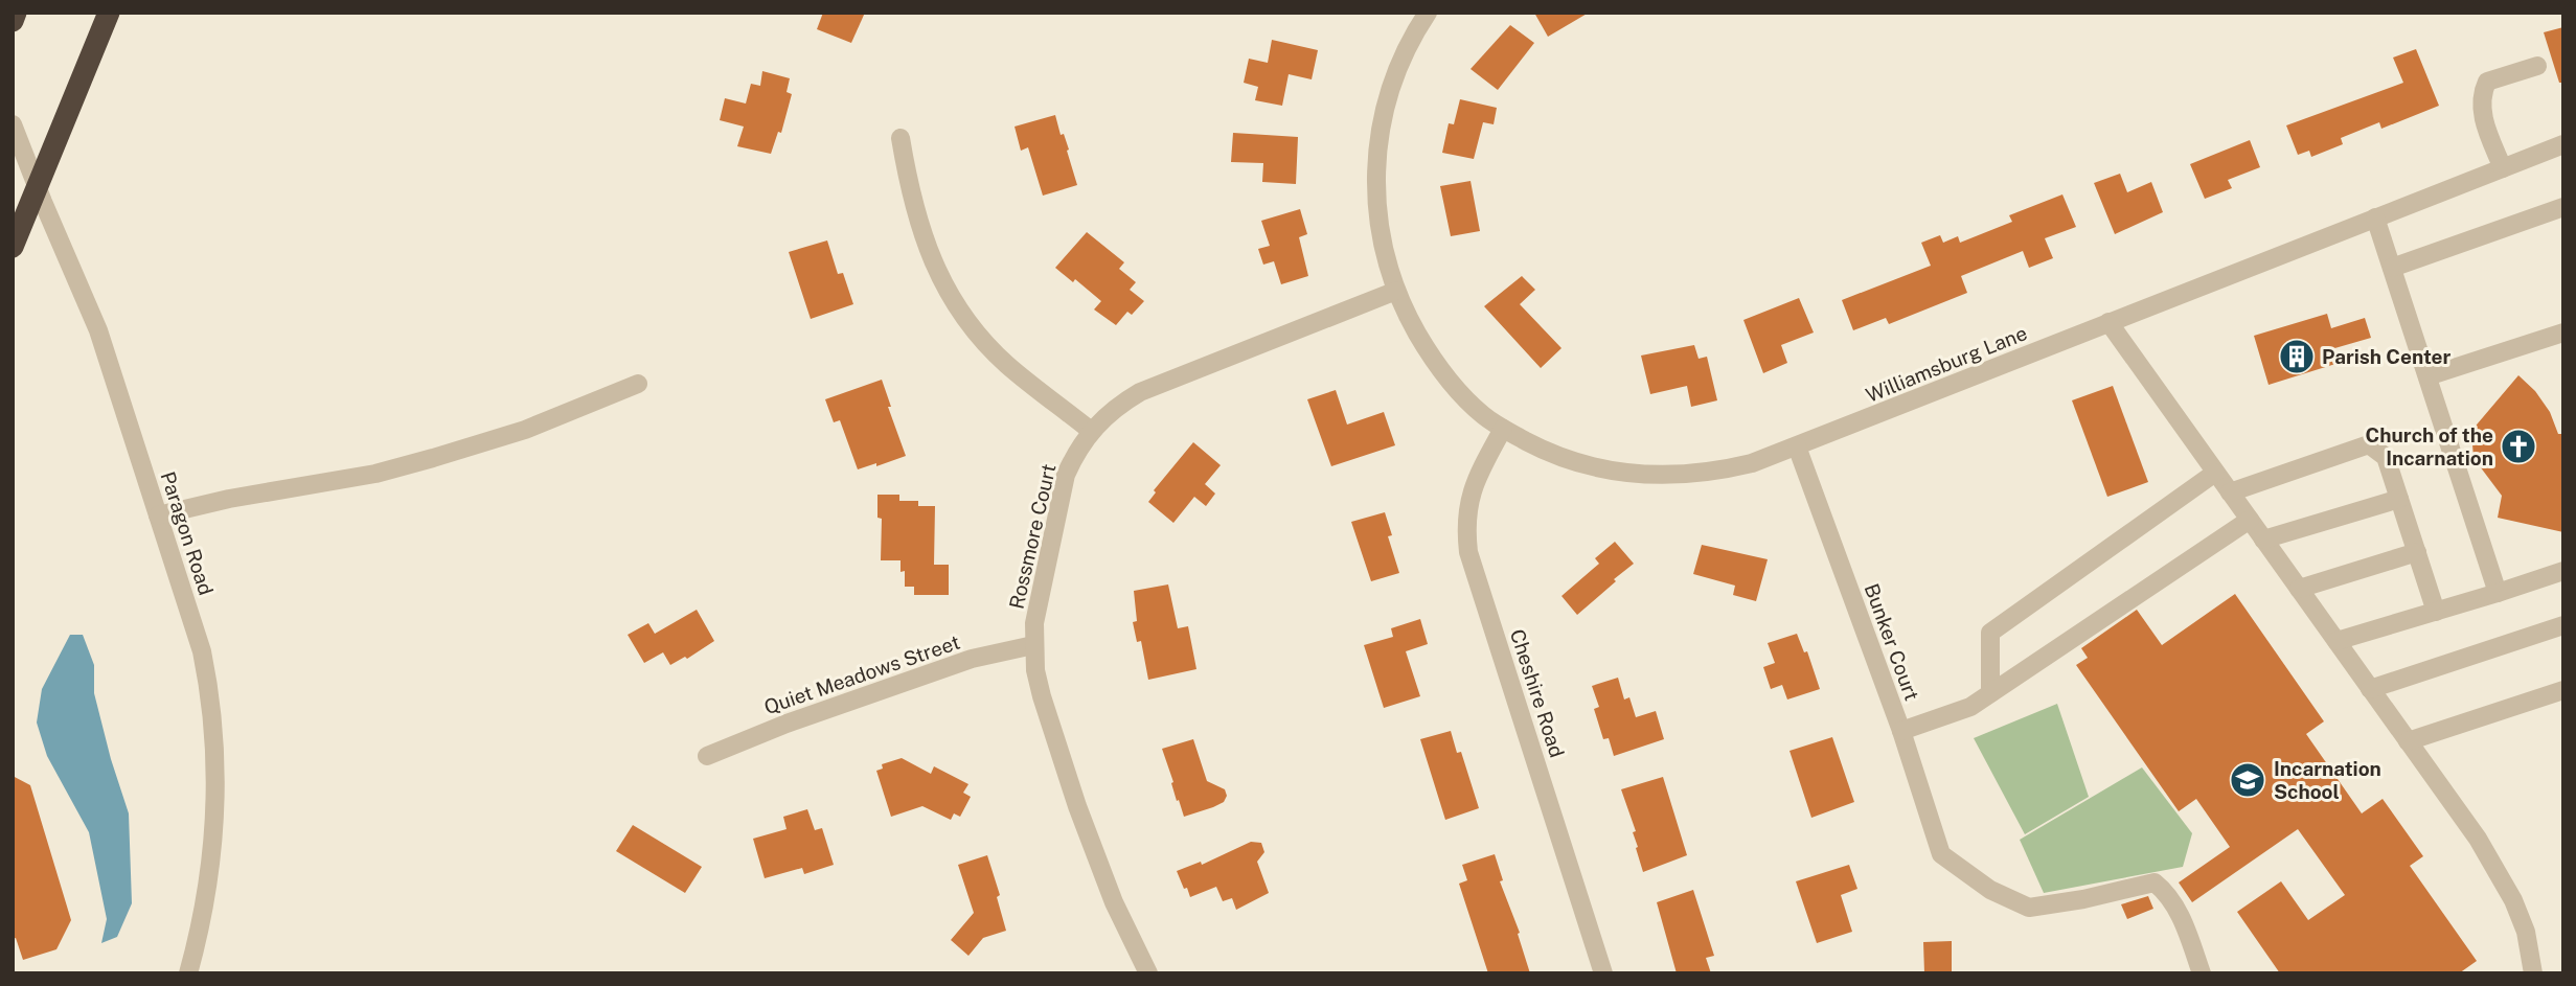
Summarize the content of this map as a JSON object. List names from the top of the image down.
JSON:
{
  "streets": {
    "street": [
      "Williamsburg Lane",
      "Paragon Road",
      "Rossmore Court",
      "Bunker Court",
      "Quiet Meadows Street",
      "Cheshire Road"
    ]
  },
  "crossings": [
    ["Williamsburg Lane", "Rossmore Court"],
    ["Williamsburg Lane", "Bunker Court"],
    ["Williamsburg Lane", "Cheshire Road"],
    ["Rossmore Court", "Quiet Meadows Street"]
  ],
  "places": {
    "building": ["Parish Center"],
    "church": ["Church of the Incarnation"],
    "school or university": ["Incarnation School"]
  }
}
